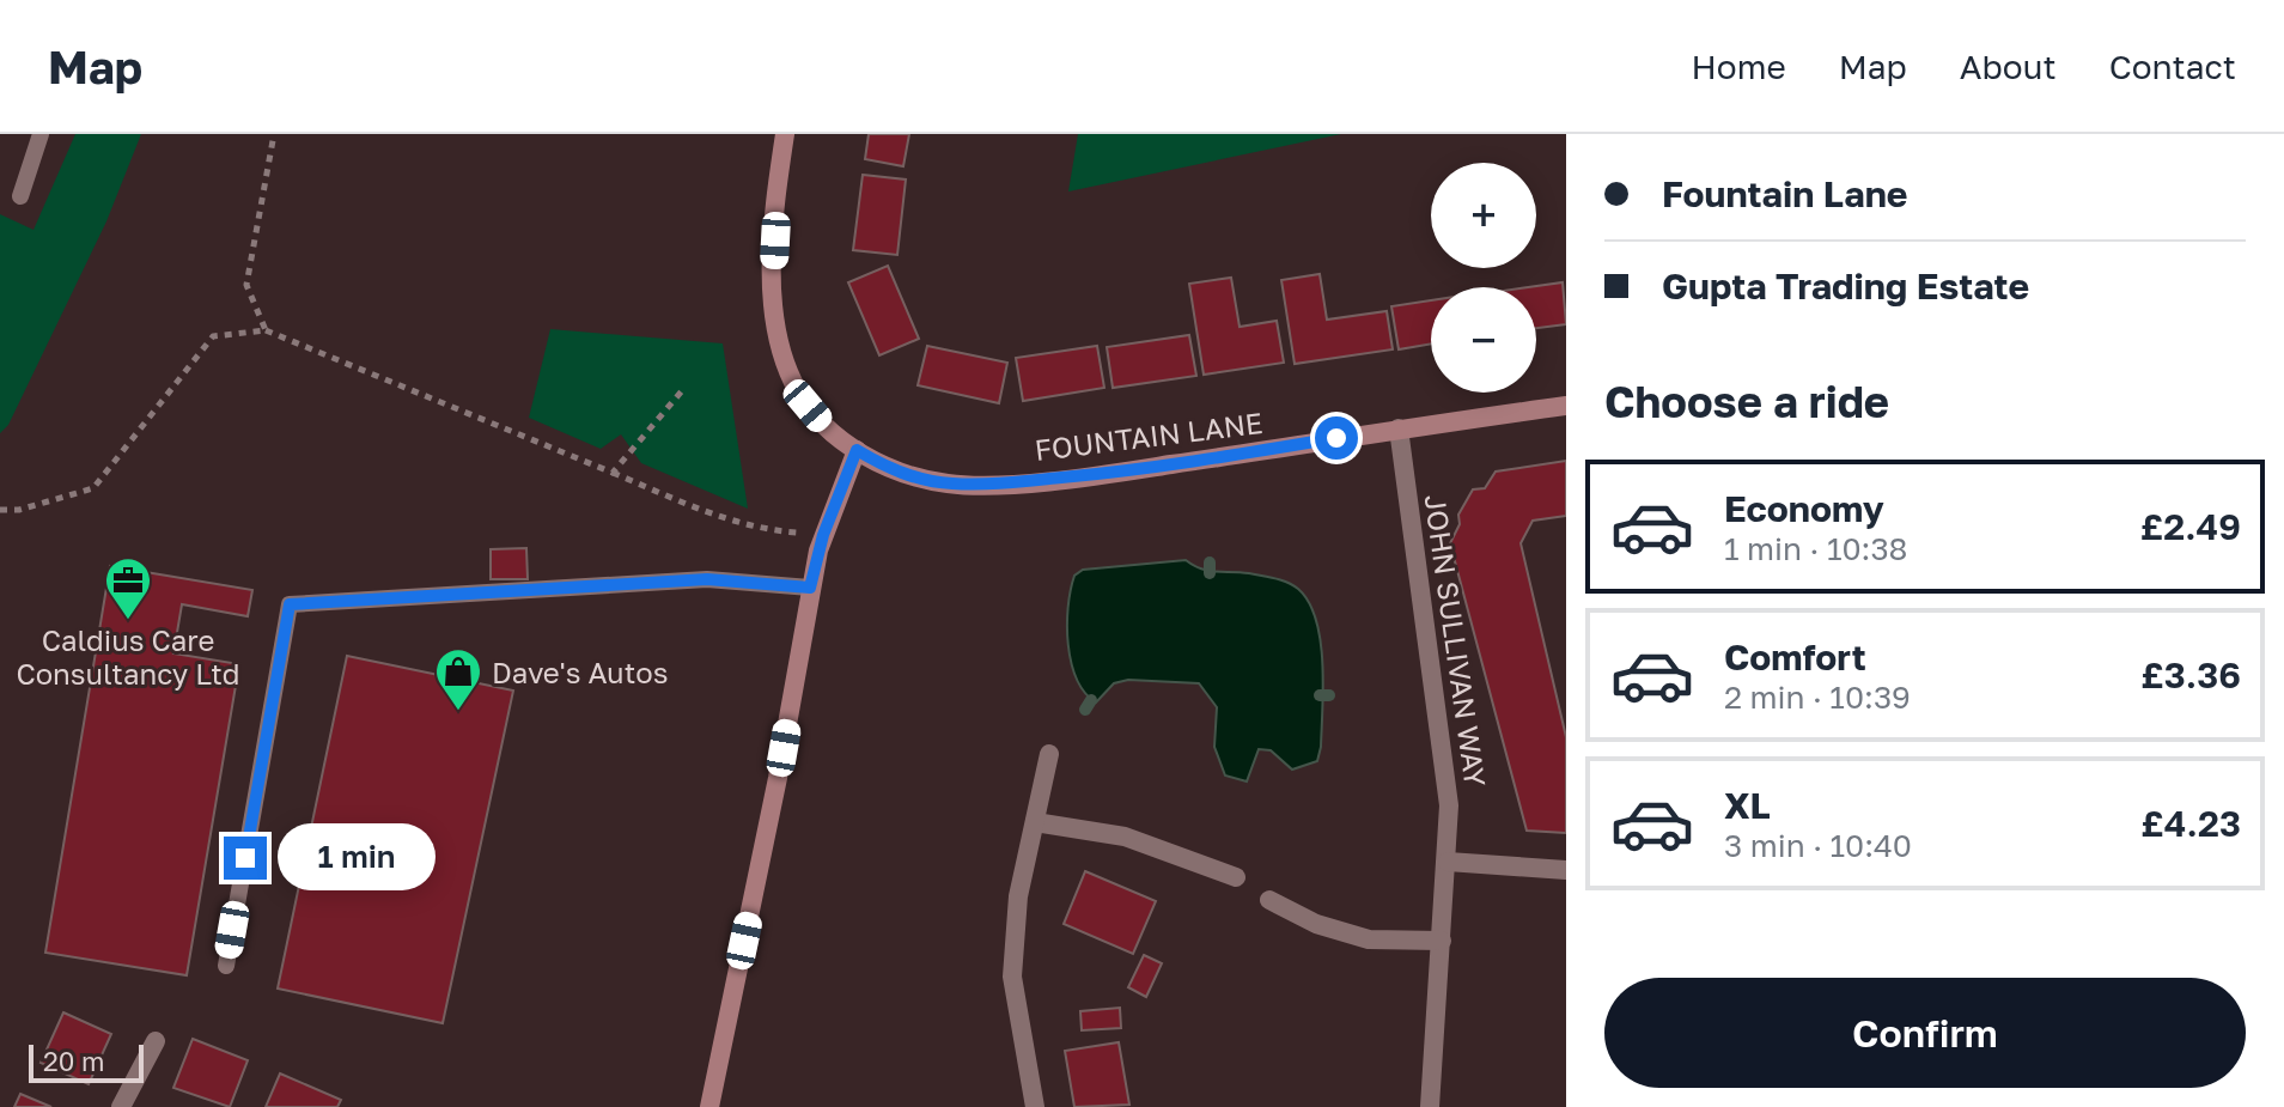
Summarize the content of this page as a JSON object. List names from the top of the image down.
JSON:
{
  "streets": {
    "main road": ["FOUNTAIN LANE"],
    "street": ["JOHN SULLIVAN WAY"]
  },
  "crossings": [
    ["FOUNTAIN LANE", "JOHN SULLIVAN WAY"]
  ],
  "places": {
    "office": ["Caldius Care Consultancy Ltd"],
    "shop": ["Dave's Autos"]
  },
  "scale_bar": "20 m",
  "page": {
    "header": "Map",
    "nav": [
      "Home",
      "Map",
      "About",
      "Contact"
    ],
    "banner": ["Fountain Lane", "Gupta Trading Estate"],
    "map_buttons": ["+", "−"],
    "heading": "Choose a ride",
    "list": [
      {
        "name": "Economy",
        "note": "1 min · 10:38",
        "value": "£2.49"
      },
      {
        "name": "Comfort",
        "note": "2 min · 10:39",
        "value": "£3.36"
      },
      {
        "name": "XL",
        "note": "3 min · 10:40",
        "value": "£4.23"
      }
    ],
    "bubble": "1 min",
    "buttons": "Confirm",
    "scale": "20 m"
  }
}
